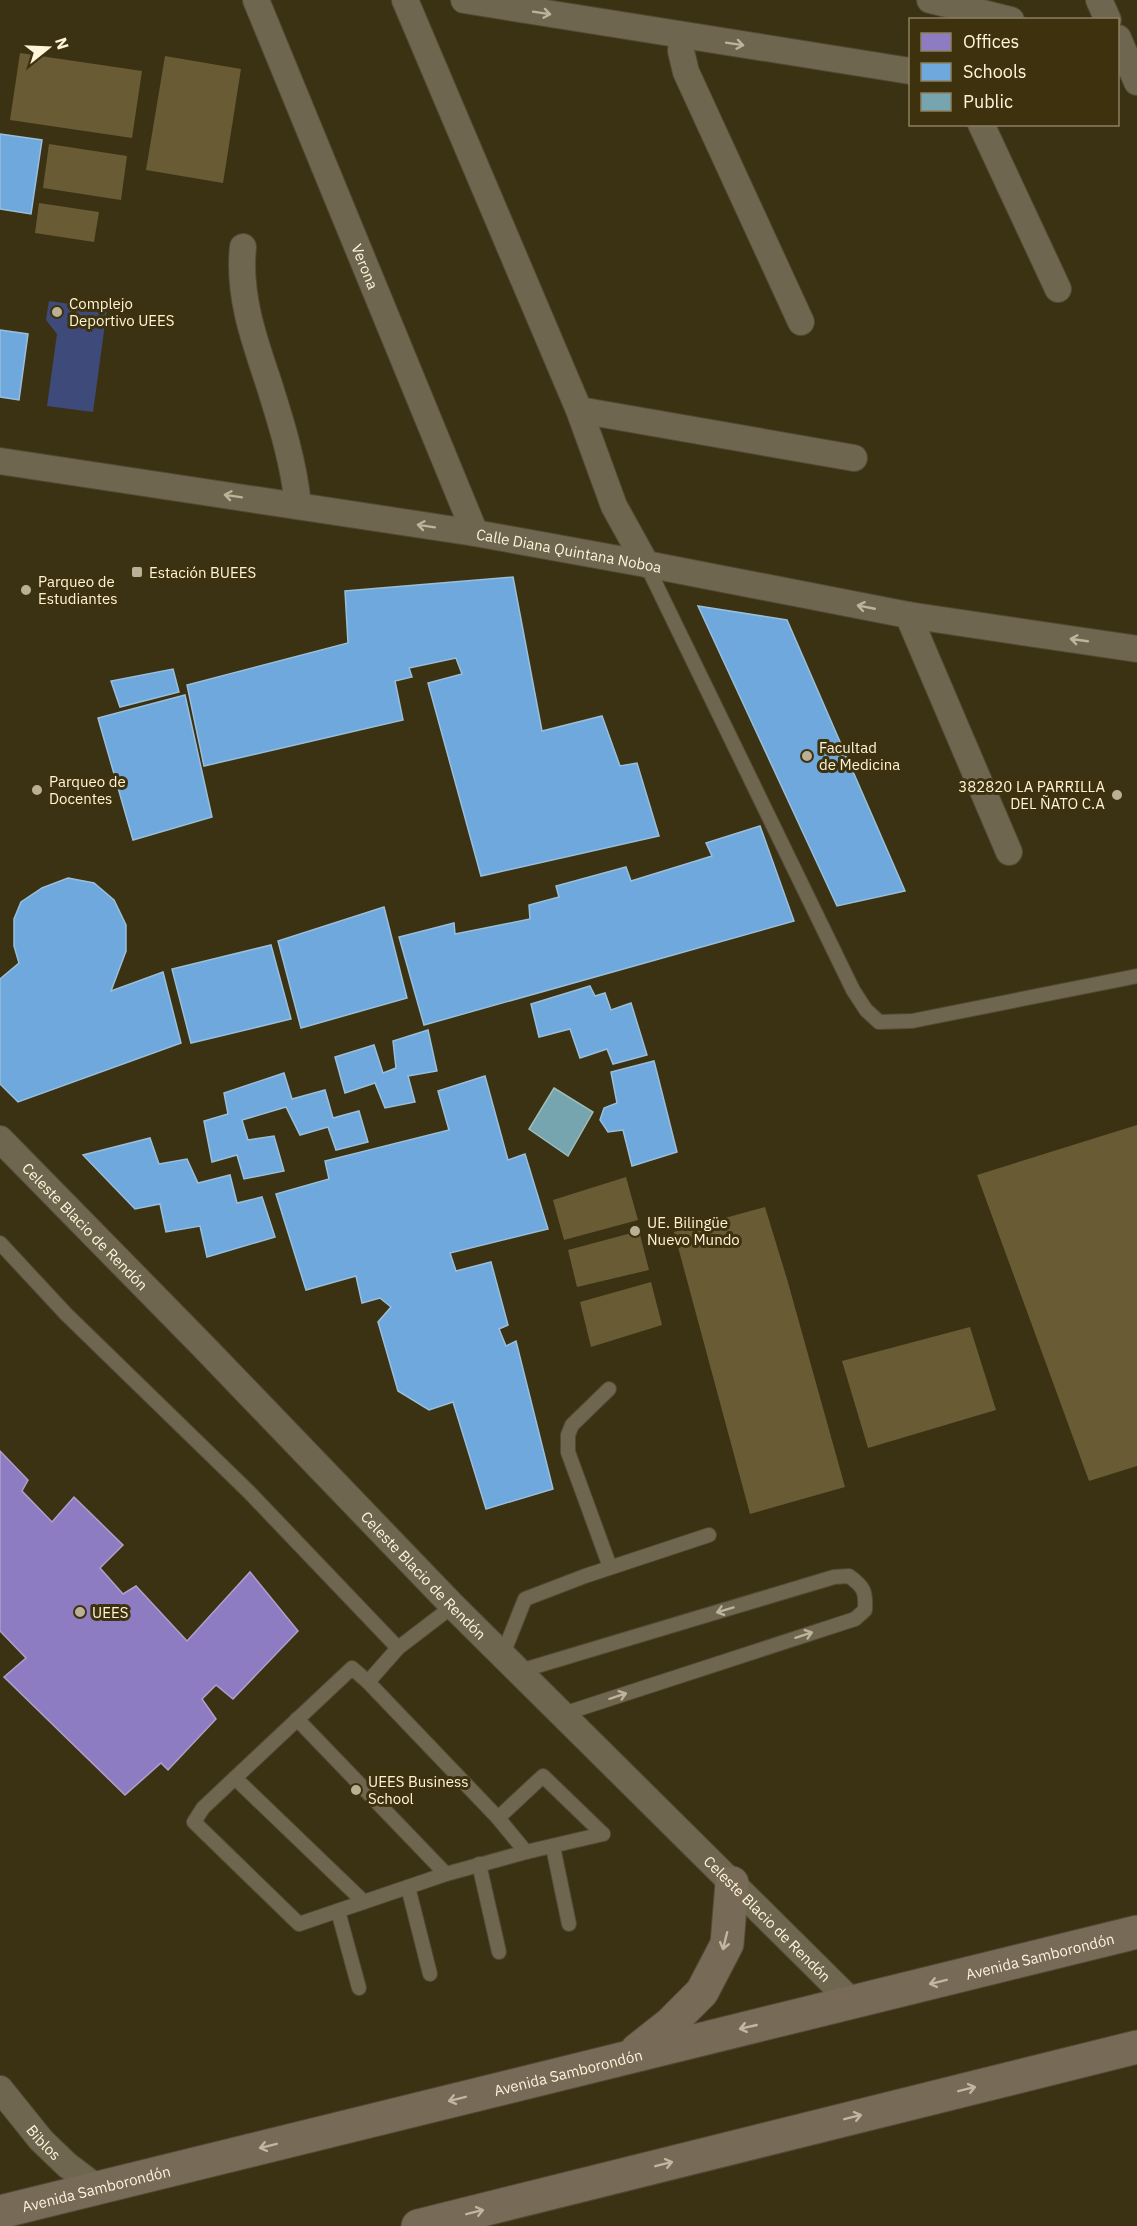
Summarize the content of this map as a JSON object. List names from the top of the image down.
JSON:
{
  "streets": {
    "highway": ["Avenida Samborondón"],
    "street": [
      "Verona",
      "Calle Diana Quintana Noboa",
      "Celeste Blacio de Rendón",
      "Biblos"
    ]
  },
  "crossings": [
    ["Verona", "Calle Diana Quintana Noboa"],
    ["Celeste Blacio de Rendón", "Avenida Samborondón"],
    ["Avenida Samborondón", "Biblos"]
  ],
  "one_way": ["Calle Diana Quintana Noboa"],
  "places": {
    "other": [
      "Complejo Deportivo UEES",
      "Parqueo de Estudiantes",
      "Facultad de Medicina",
      "Parqueo de Docentes",
      "382820 LA PARRILLA DEL ÑATO C.A",
      "UE. Bilingüe Nuevo Mundo",
      "UEES",
      "UEES Business School"
    ],
    "transit": ["Estación BUEES"]
  },
  "legend": ["Offices", "Schools", "Public"],
  "north": "right"
}
